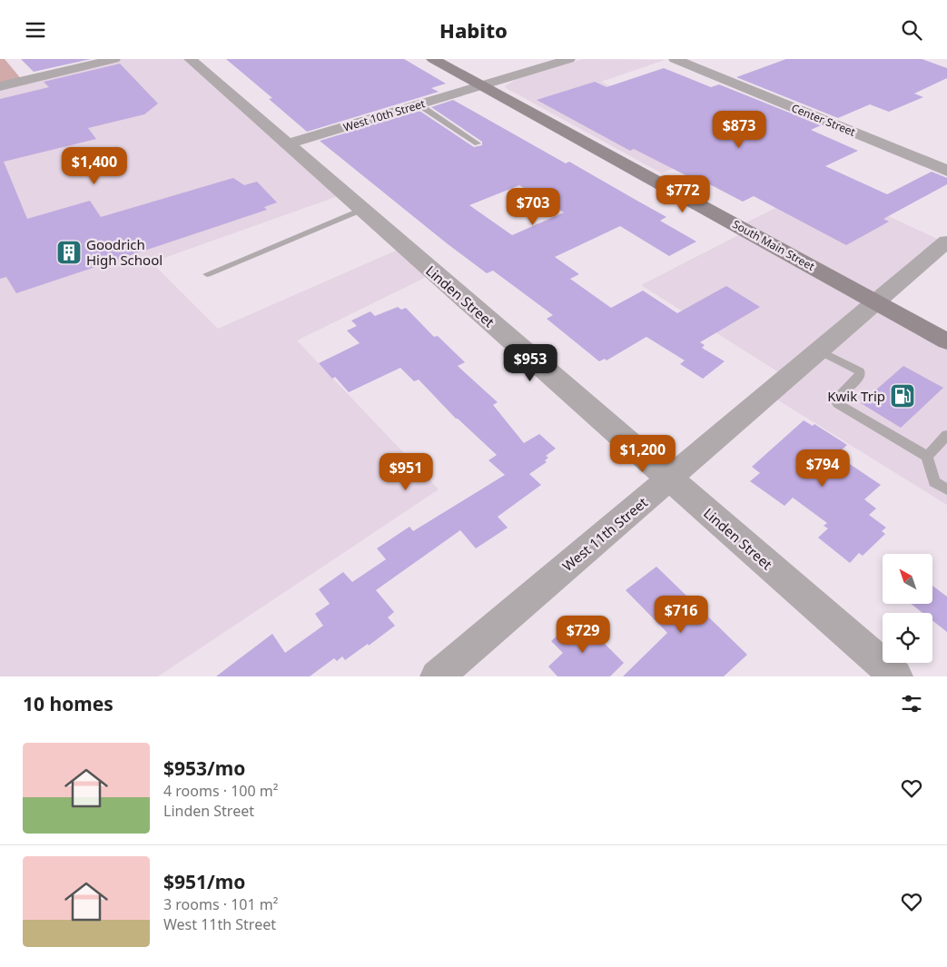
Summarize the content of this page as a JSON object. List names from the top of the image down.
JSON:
{
  "streets": {
    "main road": ["South Main Street"],
    "street": [
      "West 10th Street",
      "Center Street",
      "Linden Street",
      "West 11th Street"
    ]
  },
  "crossings": [
    ["West 10th Street", "South Main Street"],
    ["West 10th Street", "Linden Street"],
    ["South Main Street", "West 11th Street"],
    ["Linden Street", "West 11th Street"]
  ],
  "places": {
    "building": ["Goodrich High School"],
    "fuel station": ["Kwik Trip"]
  },
  "north": "top left",
  "page": {
    "header": "Habito",
    "price": [
      "$873",
      "$1,400",
      "$772",
      "$703",
      "$953",
      "$1,200",
      "$794",
      "$951",
      "$716",
      "$729"
    ],
    "heading": "10 homes",
    "list": [
      {
        "name": "$953/mo",
        "note": "4 rooms · 100 m² · Linden Street"
      },
      {
        "name": "$951/mo",
        "note": "3 rooms · 101 m² · West 11th Street"
      }
    ]
  }
}
